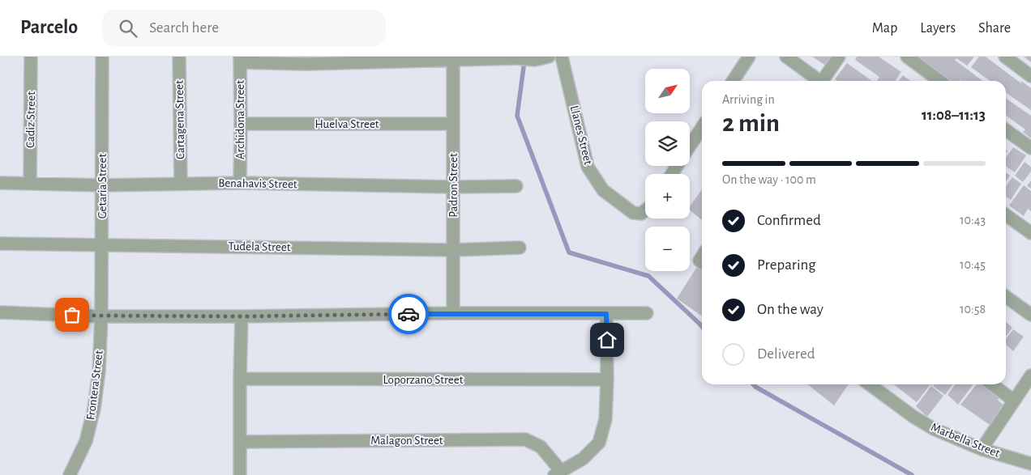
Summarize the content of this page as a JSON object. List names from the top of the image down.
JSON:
{
  "streets": {
    "street": [
      "Cadiz Street",
      "Cartagena Street",
      "Archidona Street",
      "Huelva Street",
      "Llanes Street",
      "Benahavis Street",
      "Padron Street",
      "Getaria Street",
      "Tudela Street",
      "Loporzano Street",
      "Frontera Street",
      "Malagon Street",
      "Marbella Street"
    ]
  },
  "crossings": [
    ["Cadiz Street", "Benahavis Street"],
    ["Cartagena Street", "Benahavis Street"],
    ["Archidona Street", "Huelva Street"],
    ["Archidona Street", "Benahavis Street"],
    ["Huelva Street", "Padron Street"],
    ["Benahavis Street", "Padron Street"],
    ["Benahavis Street", "Getaria Street"],
    ["Padron Street", "Tudela Street"],
    ["Getaria Street", "Tudela Street"],
    ["Getaria Street", "Frontera Street"],
    ["Loporzano Street", "Malagon Street"]
  ],
  "north": "top right",
  "page": {
    "header": "Parcelo",
    "search": "Search here",
    "nav": ["Map", "Layers", "Share"],
    "map_buttons": ["+", "−"],
    "heading": ["2 min", "Arriving in", "11:08–11:13"],
    "bar": "On the way · 100 m",
    "list": [
      ["Confirmed", "10:43"],
      ["Preparing", "10:45"],
      ["On the way", "10:58"],
      "Delivered"
    ]
  }
}
